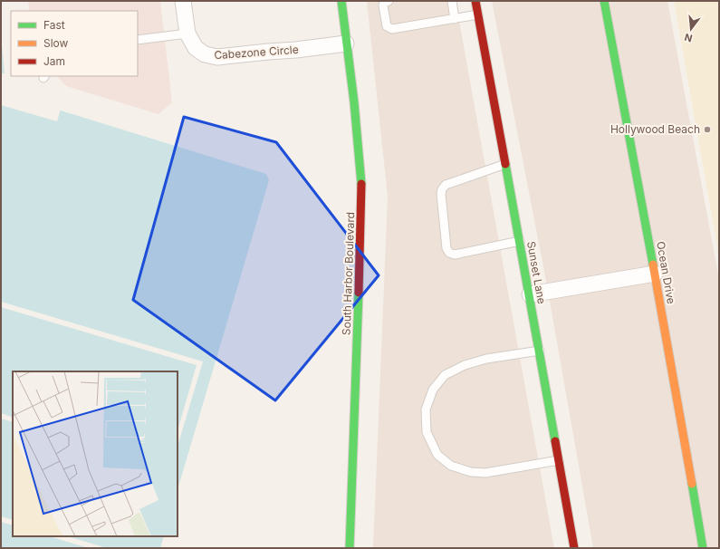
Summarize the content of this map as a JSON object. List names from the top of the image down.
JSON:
{
  "streets": {
    "street": [
      "Cabezone Circle",
      "Sunset Lane",
      "Ocean Drive",
      "South Harbor Boulevard"
    ]
  },
  "crossings": [
    ["Cabezone Circle", "South Harbor Boulevard"]
  ],
  "places": ["Hollywood Beach"],
  "legend": ["Fast", "Slow", "Jam"],
  "north": "bottom"
}
